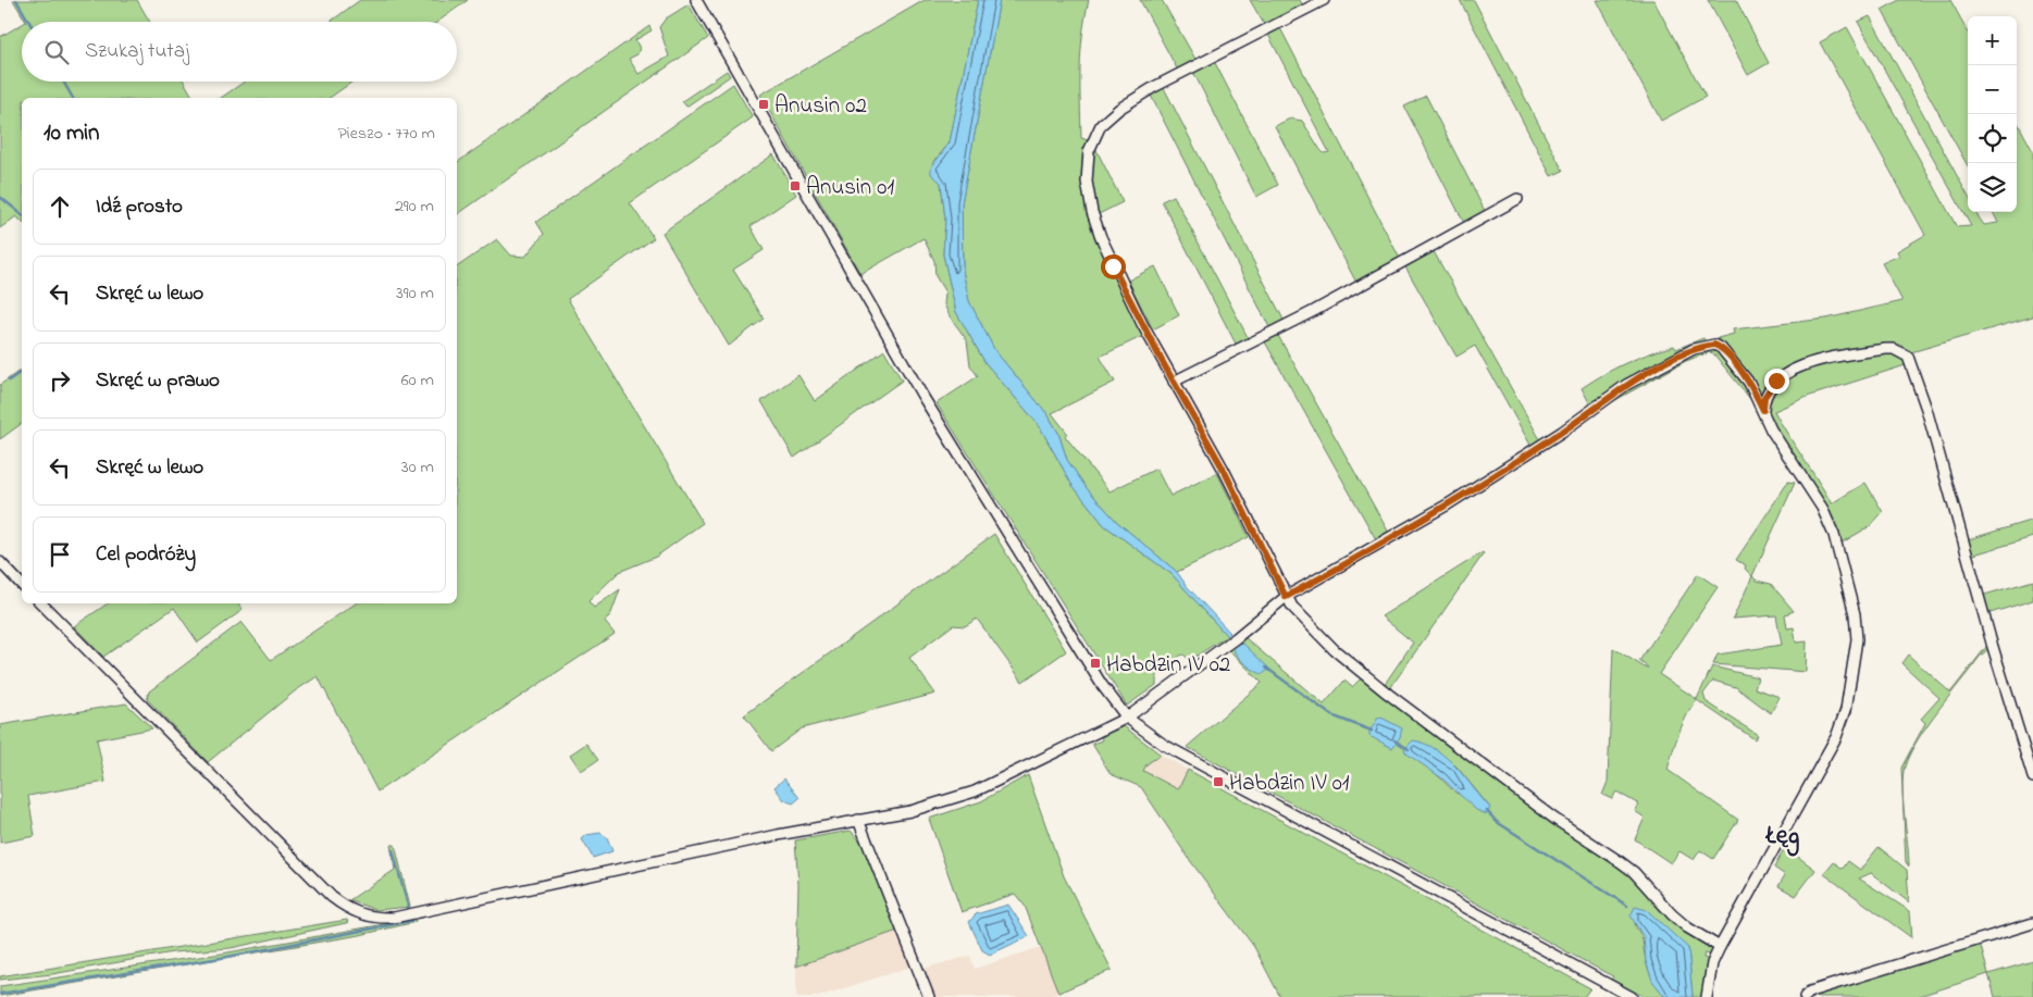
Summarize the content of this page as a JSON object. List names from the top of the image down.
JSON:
{
  "districts": ["Łęg"],
  "places": {
    "transit": [
      "Anusin 02",
      "Anusin 01",
      "Habdzin IV 02",
      "Habdzin IV 01"
    ]
  },
  "page": {
    "map_buttons": ["+", "−"],
    "search": "Szukaj tutaj",
    "heading": ["10 min", "Pieszo · 770 m"],
    "list": [
      ["Idź prosto", "290 m"],
      ["Skręć w lewo", "390 m"],
      ["Skręć w prawo", "60 m"],
      ["Skręć w lewo", "30 m"],
      "Cel podróży"
    ]
  }
}
